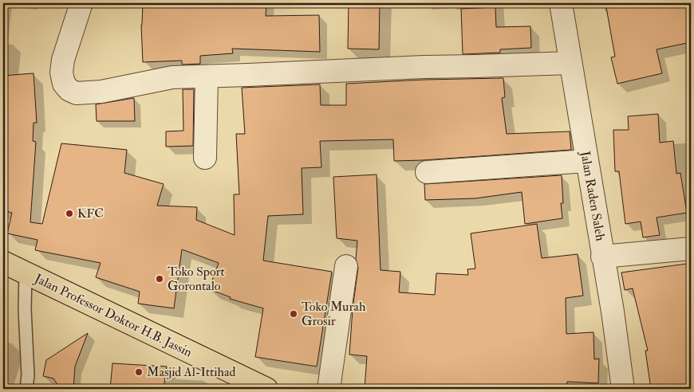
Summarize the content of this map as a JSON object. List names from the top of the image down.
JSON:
{
  "streets": {
    "highway": ["Jalan Professor Doktor H.B. Jassin"],
    "street": ["Jalan Raden Saleh"]
  },
  "places": [
    "KFC",
    "Toko Sport Gorontalo",
    "Toko Murah Grosir",
    "Masjid Al-Ittihad"
  ]
}
